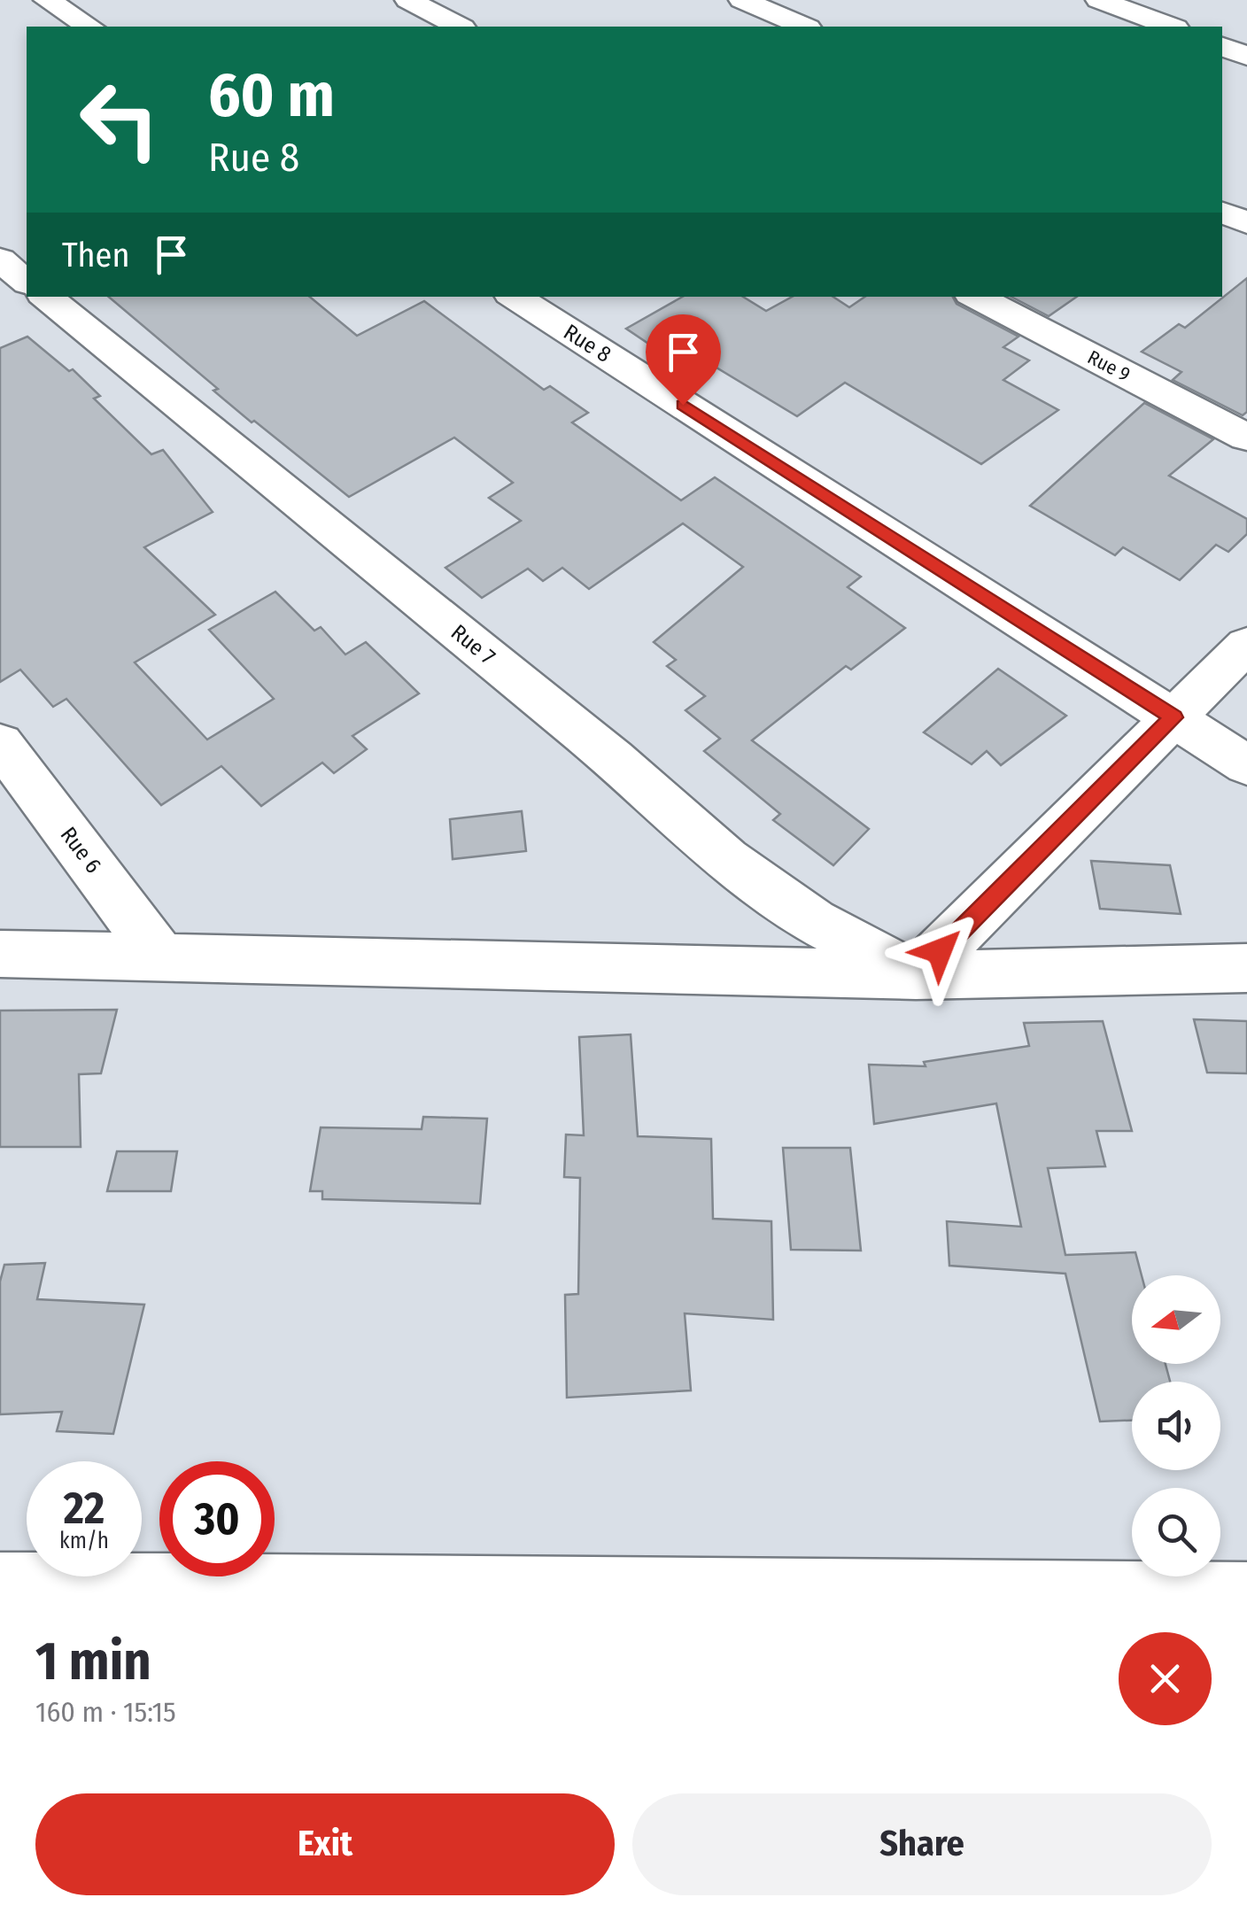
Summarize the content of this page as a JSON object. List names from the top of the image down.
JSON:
{
  "streets": {
    "street": [
      "Rue 8",
      "Rue 9",
      "Rue 7",
      "Rue 6"
    ]
  },
  "north": "left",
  "page": {
    "turn": ["60 m", "Rue 8"],
    "then": "Then",
    "speed": "22 km/h",
    "limit": "30",
    "heading": ["1 min", "160 m · 15:15"],
    "buttons": ["Exit", "Share"]
  }
}
